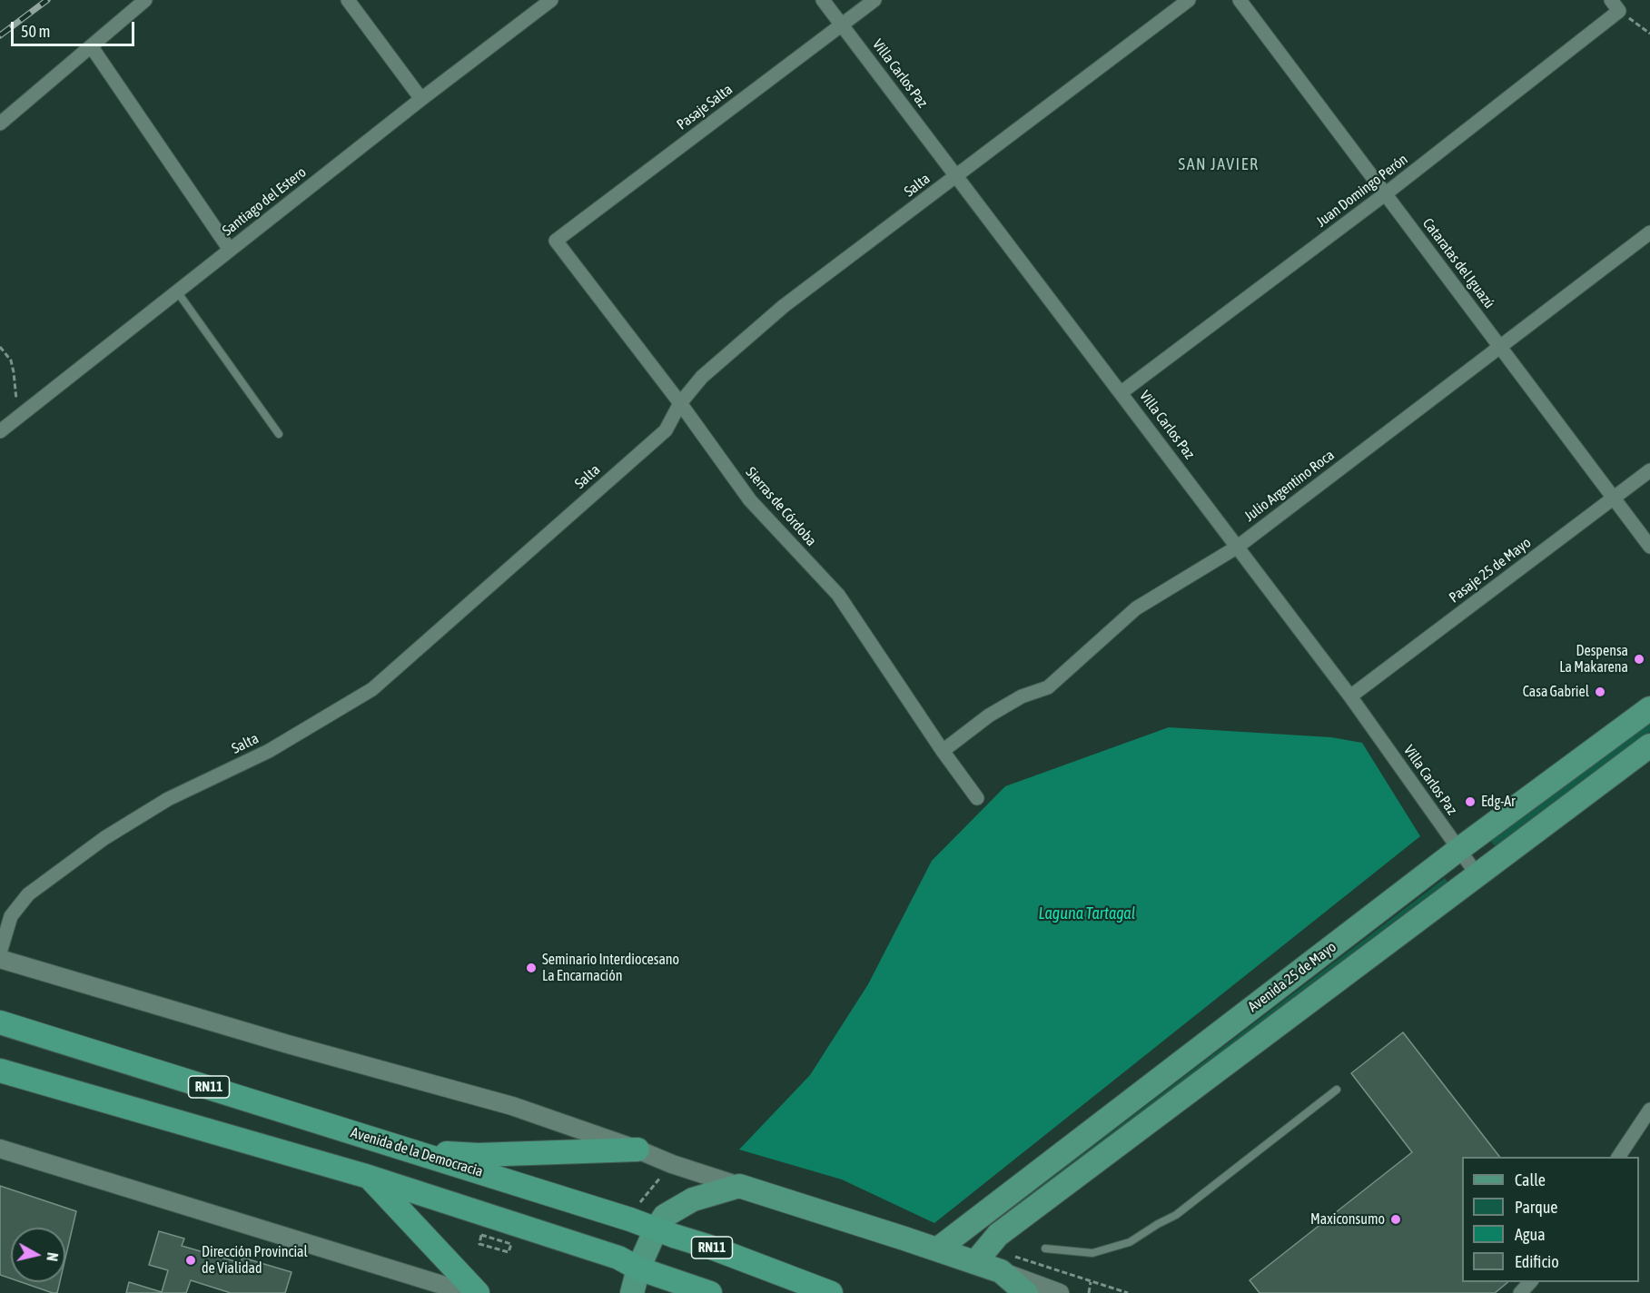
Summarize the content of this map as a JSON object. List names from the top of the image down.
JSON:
{
  "streets": {
    "highway": ["RN11", "Avenida de la Democracia"],
    "main road": ["Avenida 25 de Mayo"],
    "street": [
      "Villa Carlos Paz",
      "Pasaje Salta",
      "Salta",
      "Juan Domingo Perón",
      "Santiago del Estero",
      "Cataratas del Iguazú",
      "Julio Argentino Roca",
      "Sierras de Córdoba",
      "Pasaje 25 de Mayo"
    ]
  },
  "crossings": [
    ["Villa Carlos Paz", "Pasaje Salta"],
    ["Villa Carlos Paz", "Salta"],
    ["Villa Carlos Paz", "Juan Domingo Perón"],
    ["Villa Carlos Paz", "Julio Argentino Roca"],
    ["Villa Carlos Paz", "Pasaje 25 de Mayo"],
    ["Villa Carlos Paz", "Avenida 25 de Mayo"],
    ["Pasaje Salta", "Sierras de Córdoba"],
    ["Salta", "Sierras de Córdoba"],
    ["Juan Domingo Perón", "Cataratas del Iguazú"],
    ["Cataratas del Iguazú", "Julio Argentino Roca"],
    ["Cataratas del Iguazú", "Pasaje 25 de Mayo"],
    ["Julio Argentino Roca", "Sierras de Córdoba"]
  ],
  "districts": ["SAN JAVIER"],
  "water": ["Laguna Tartagal"],
  "places": [
    "Despensa La Makarena",
    "Casa Gabriel",
    "Edg-Ar",
    "Seminario Interdiocesano La Encarnación",
    "Maxiconsumo",
    "Dirección Provincial de Vialidad"
  ],
  "legend": [
    "Calle",
    "Parque",
    "Agua",
    "Edificio"
  ],
  "scale_bar": "50 m",
  "north": "right"
}
